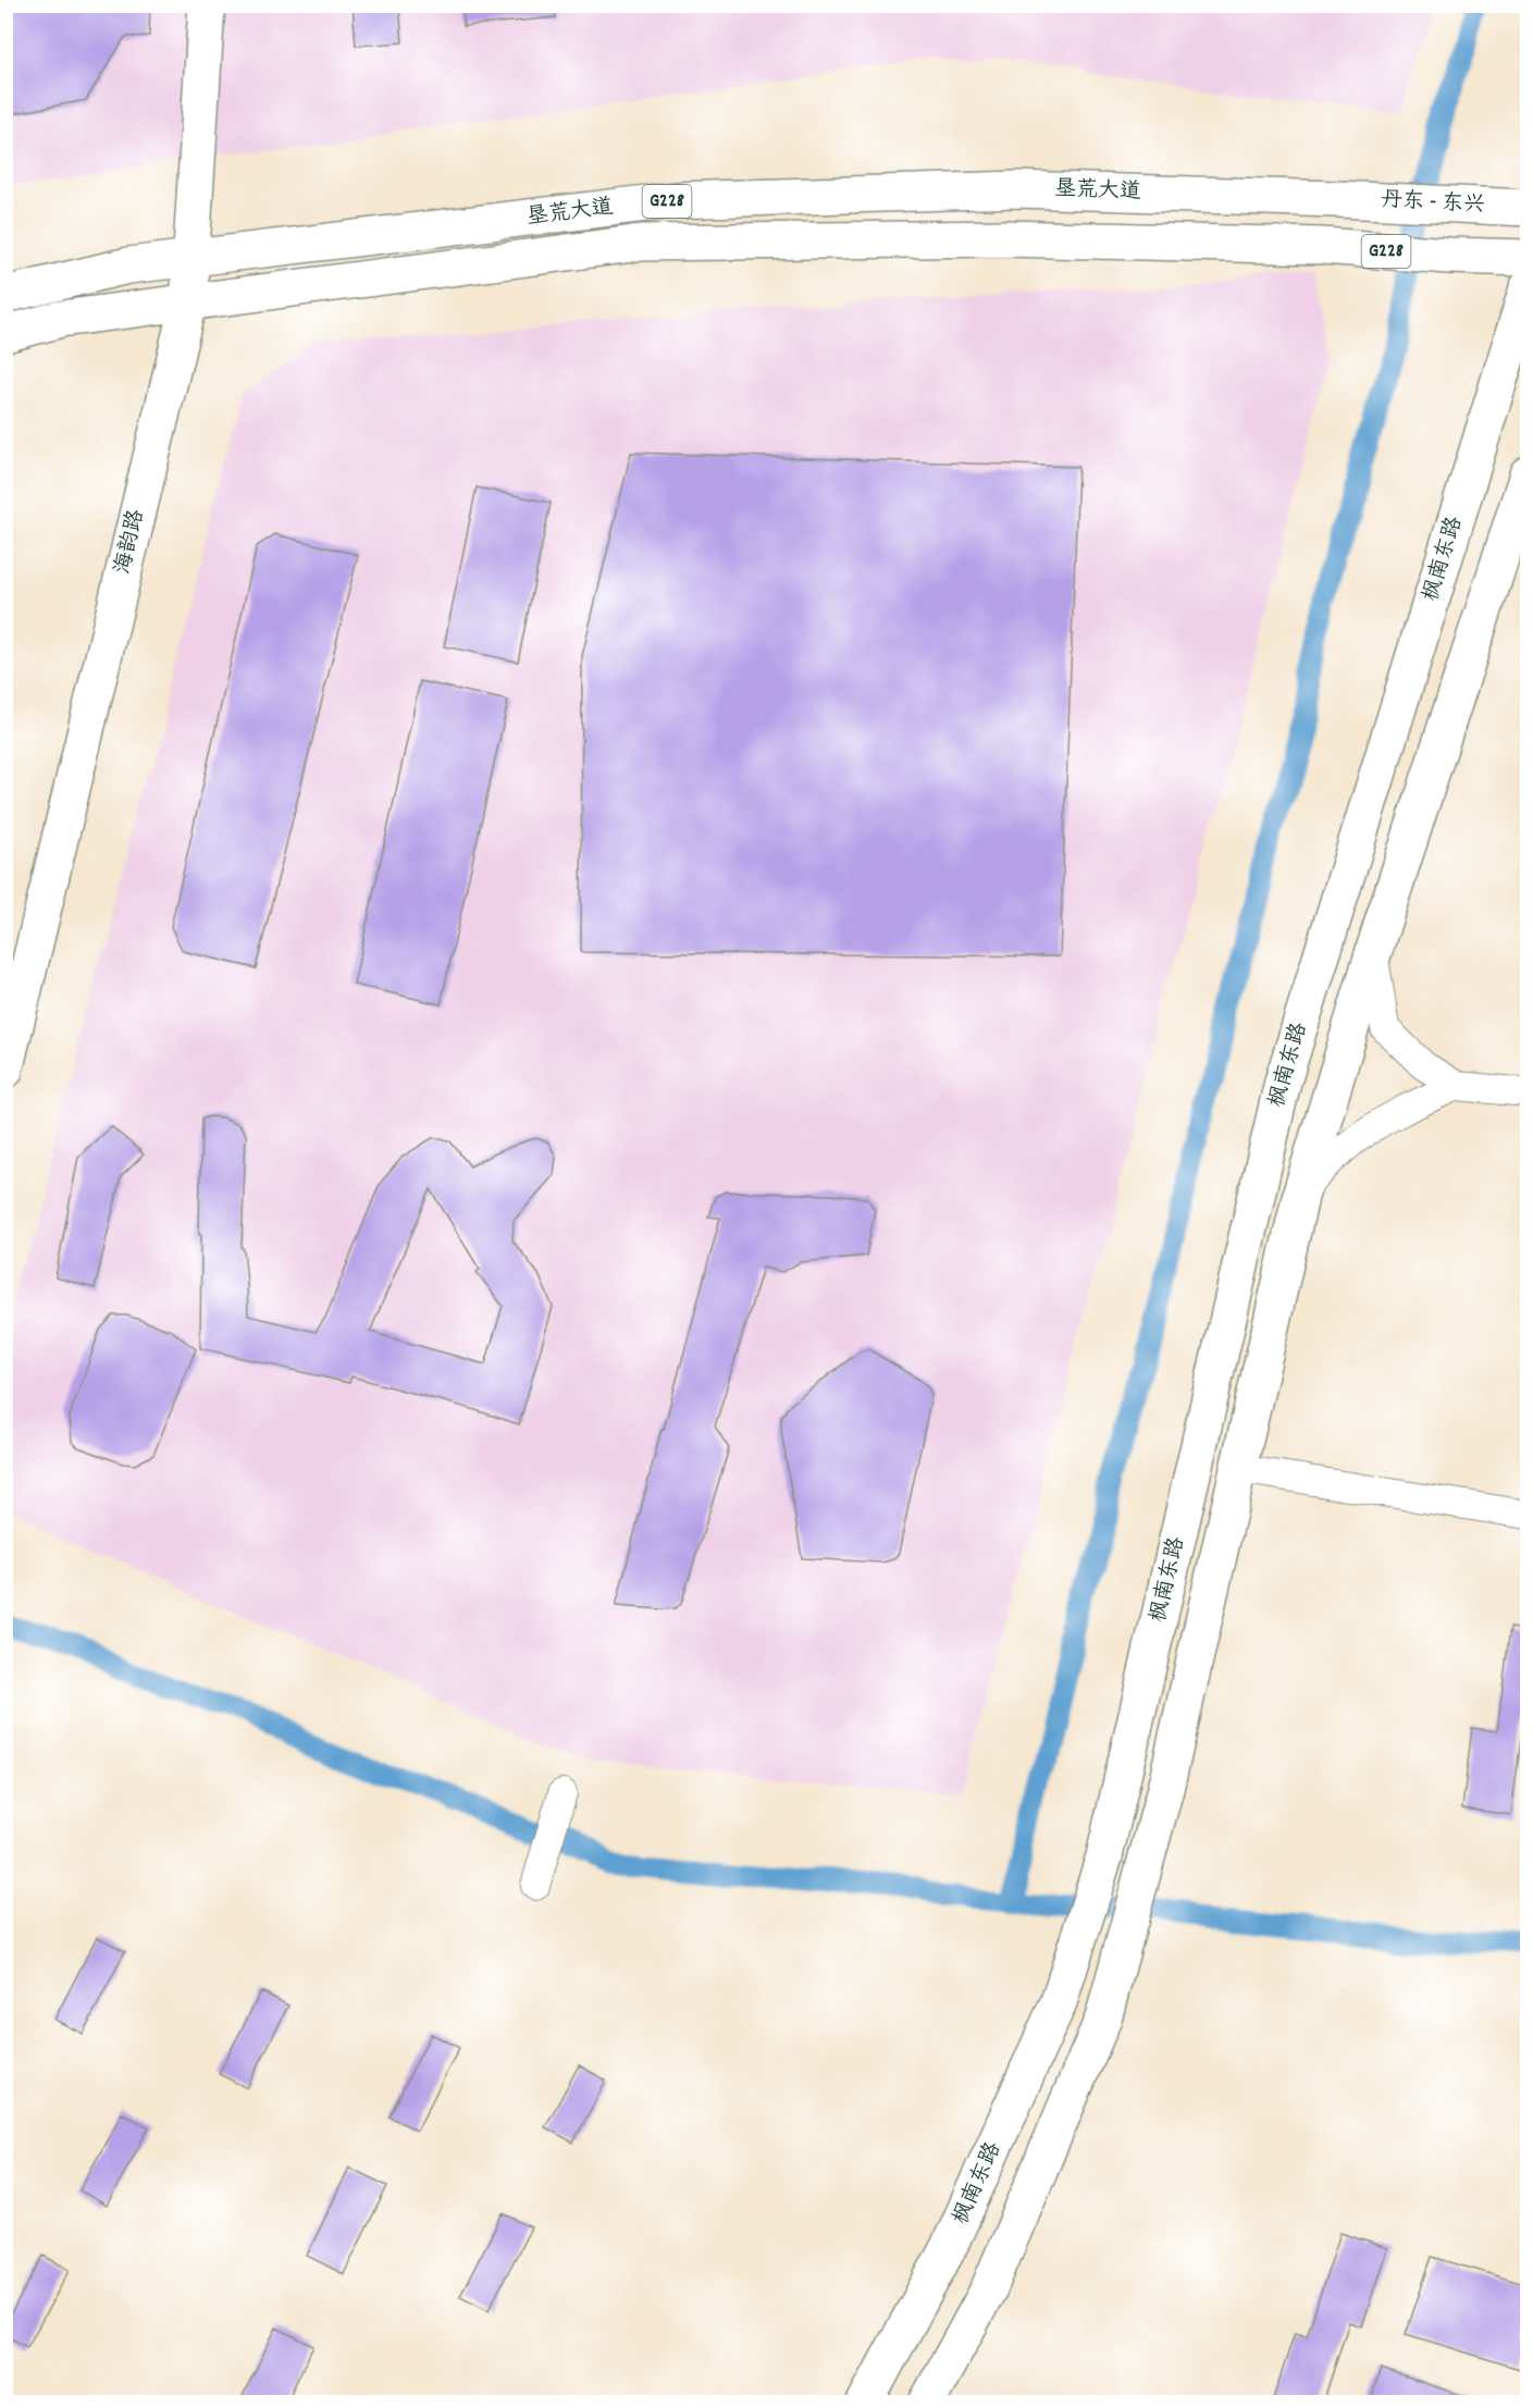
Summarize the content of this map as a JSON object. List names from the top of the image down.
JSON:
{
  "streets": {
    "main road": [
      "垦荒大道",
      "G228",
      "丹东 - 东兴",
      "海韵路",
      "枫南东路"
    ]
  },
  "crossings": [
    ["垦荒大道", "丹东 - 东兴"],
    ["垦荒大道", "海韵路"]
  ]
}
